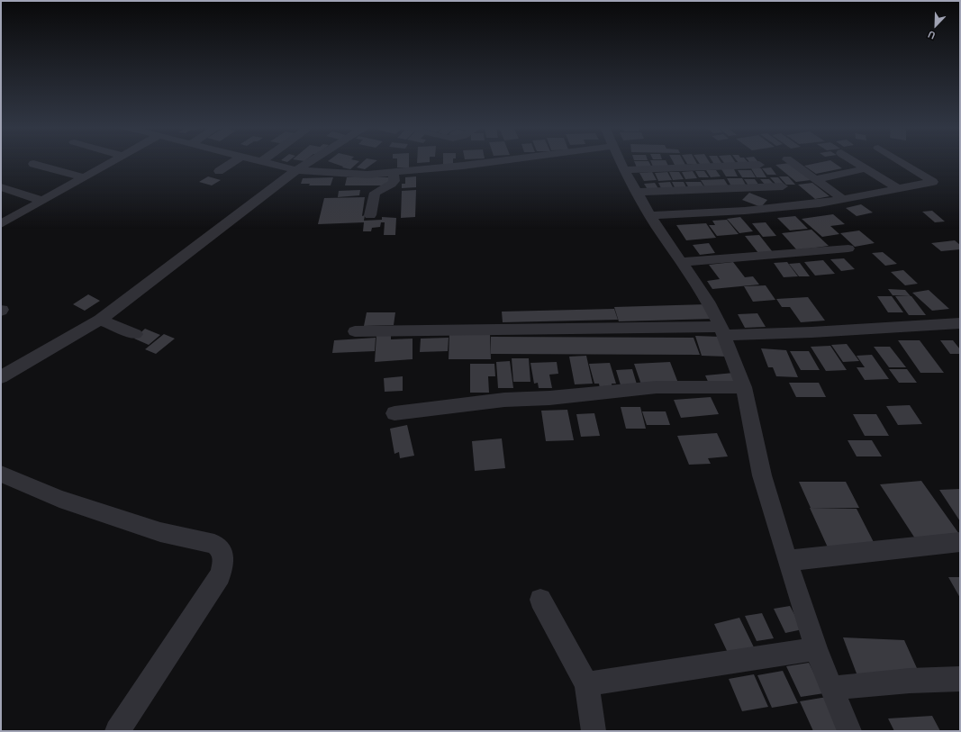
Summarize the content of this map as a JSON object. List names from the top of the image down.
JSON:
{
  "north": "bottom left"
}
